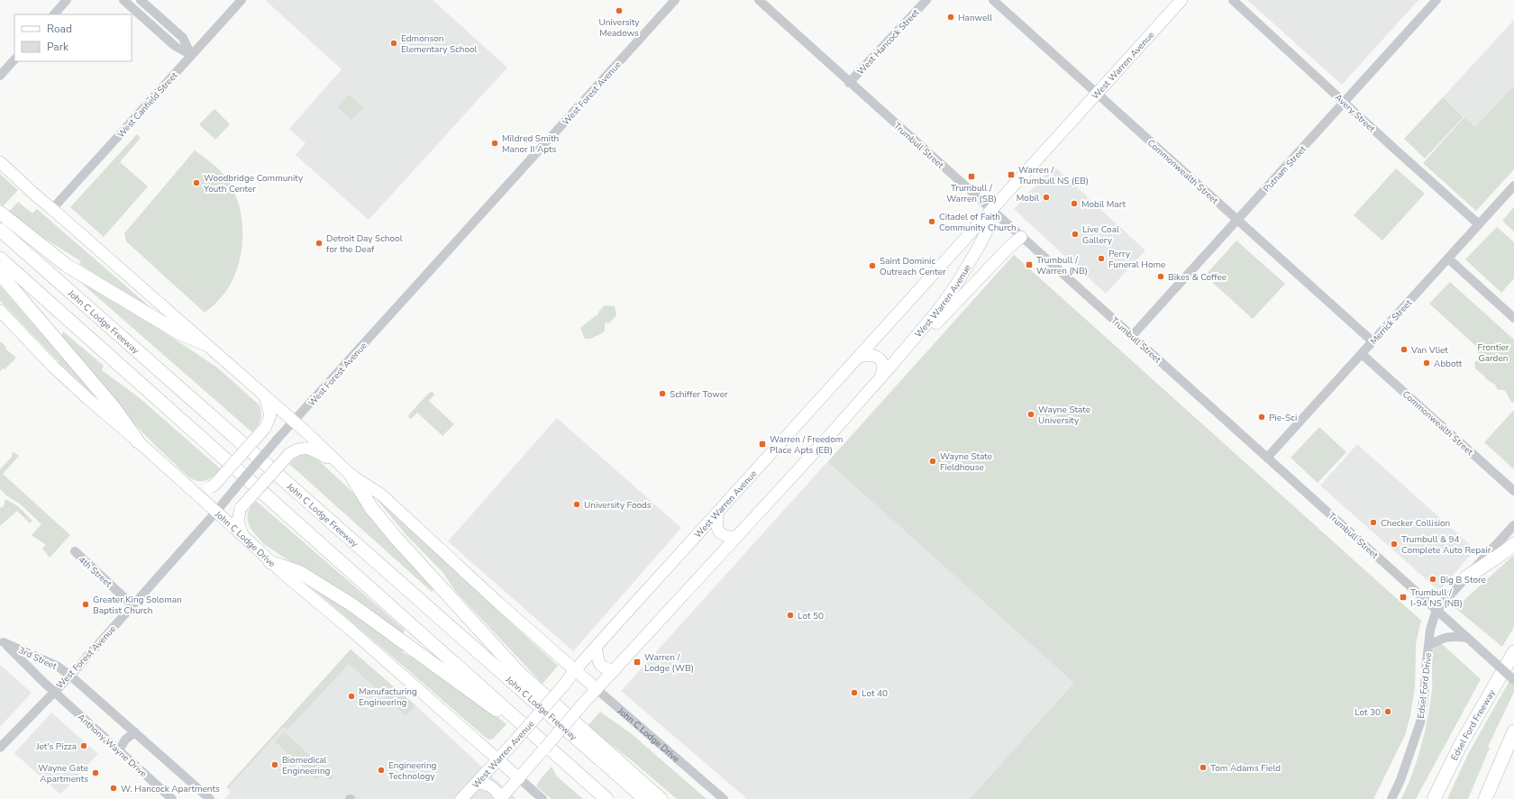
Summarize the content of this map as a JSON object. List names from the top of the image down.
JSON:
{
  "streets": {
    "highway": ["John C Lodge Freeway", "Edsel Ford Freeway"],
    "main road": ["West Warren Avenue", "John C Lodge Drive"],
    "street": [
      "West Hancock Street",
      "West Forest Avenue",
      "West Canfield Street",
      "Avery Street",
      "Trumbull Street",
      "Putnam Street",
      "Commonwealth Street",
      "Merrick Street",
      "4th Street",
      "3rd Street",
      "Edsel Ford Drive",
      "Anthony Wayne Drive"
    ]
  },
  "crossings": [
    ["West Hancock Street", "Trumbull Street"],
    ["West Warren Avenue", "Trumbull Street"],
    ["West Warren Avenue", "Commonwealth Street"],
    ["West Warren Avenue", "John C Lodge Drive"],
    ["West Forest Avenue", "John C Lodge Drive"],
    ["West Forest Avenue", "4th Street"],
    ["West Forest Avenue", "3rd Street"],
    ["West Forest Avenue", "Anthony Wayne Drive"],
    ["Avery Street", "Putnam Street"],
    ["Avery Street", "Merrick Street"],
    ["Trumbull Street", "Putnam Street"],
    ["Trumbull Street", "Merrick Street"],
    ["Trumbull Street", "Edsel Ford Drive"],
    ["Putnam Street", "Commonwealth Street"],
    ["Commonwealth Street", "Merrick Street"],
    ["3rd Street", "Anthony Wayne Drive"]
  ],
  "parks": ["Frontier Garden"],
  "places": {
    "other": [
      "University Meadows",
      "Hanwell",
      "Edmonson Elementary School",
      "Mildred Smith Manor II Apts",
      "Woodbridge Community Youth Center",
      "Mobil",
      "Mobil Mart",
      "Citadel of Faith Community Church",
      "Live Coal Gallery",
      "Detroit Day School for the Deaf",
      "Perry Funeral Home",
      "Saint Dominic Outreach Center",
      "Bikes & Coffee",
      "Van Vliet",
      "Abbott",
      "Schiffer Tower",
      "Wayne State University",
      "Pie-Sci",
      "Wayne State Fieldhouse",
      "University Foods",
      "Checker Collision",
      "Trumbull & 94 Complete Auto Repair",
      "Big B Store",
      "Greater King Soloman Baptist Church",
      "Lot 50",
      "Lot 40",
      "Manufacturing Engineering",
      "Lot 30",
      "Jet's Pizza",
      "Biomedical Engineering",
      "Tom Adams Field",
      "Engineering Technology",
      "Wayne Gate Apartments",
      "W. Hancock Apartments"
    ],
    "transit": [
      "Warren / Trumbull NS (EB)",
      "Trumbull / Warren (SB)",
      "Trumbull / Warren (NB)",
      "Warren / Freedom Place Apts (EB)",
      "Trumbull / I-94 NS (NB)",
      "Warren / Lodge (WB)"
    ]
  },
  "legend": ["Road", "Park"]
}
